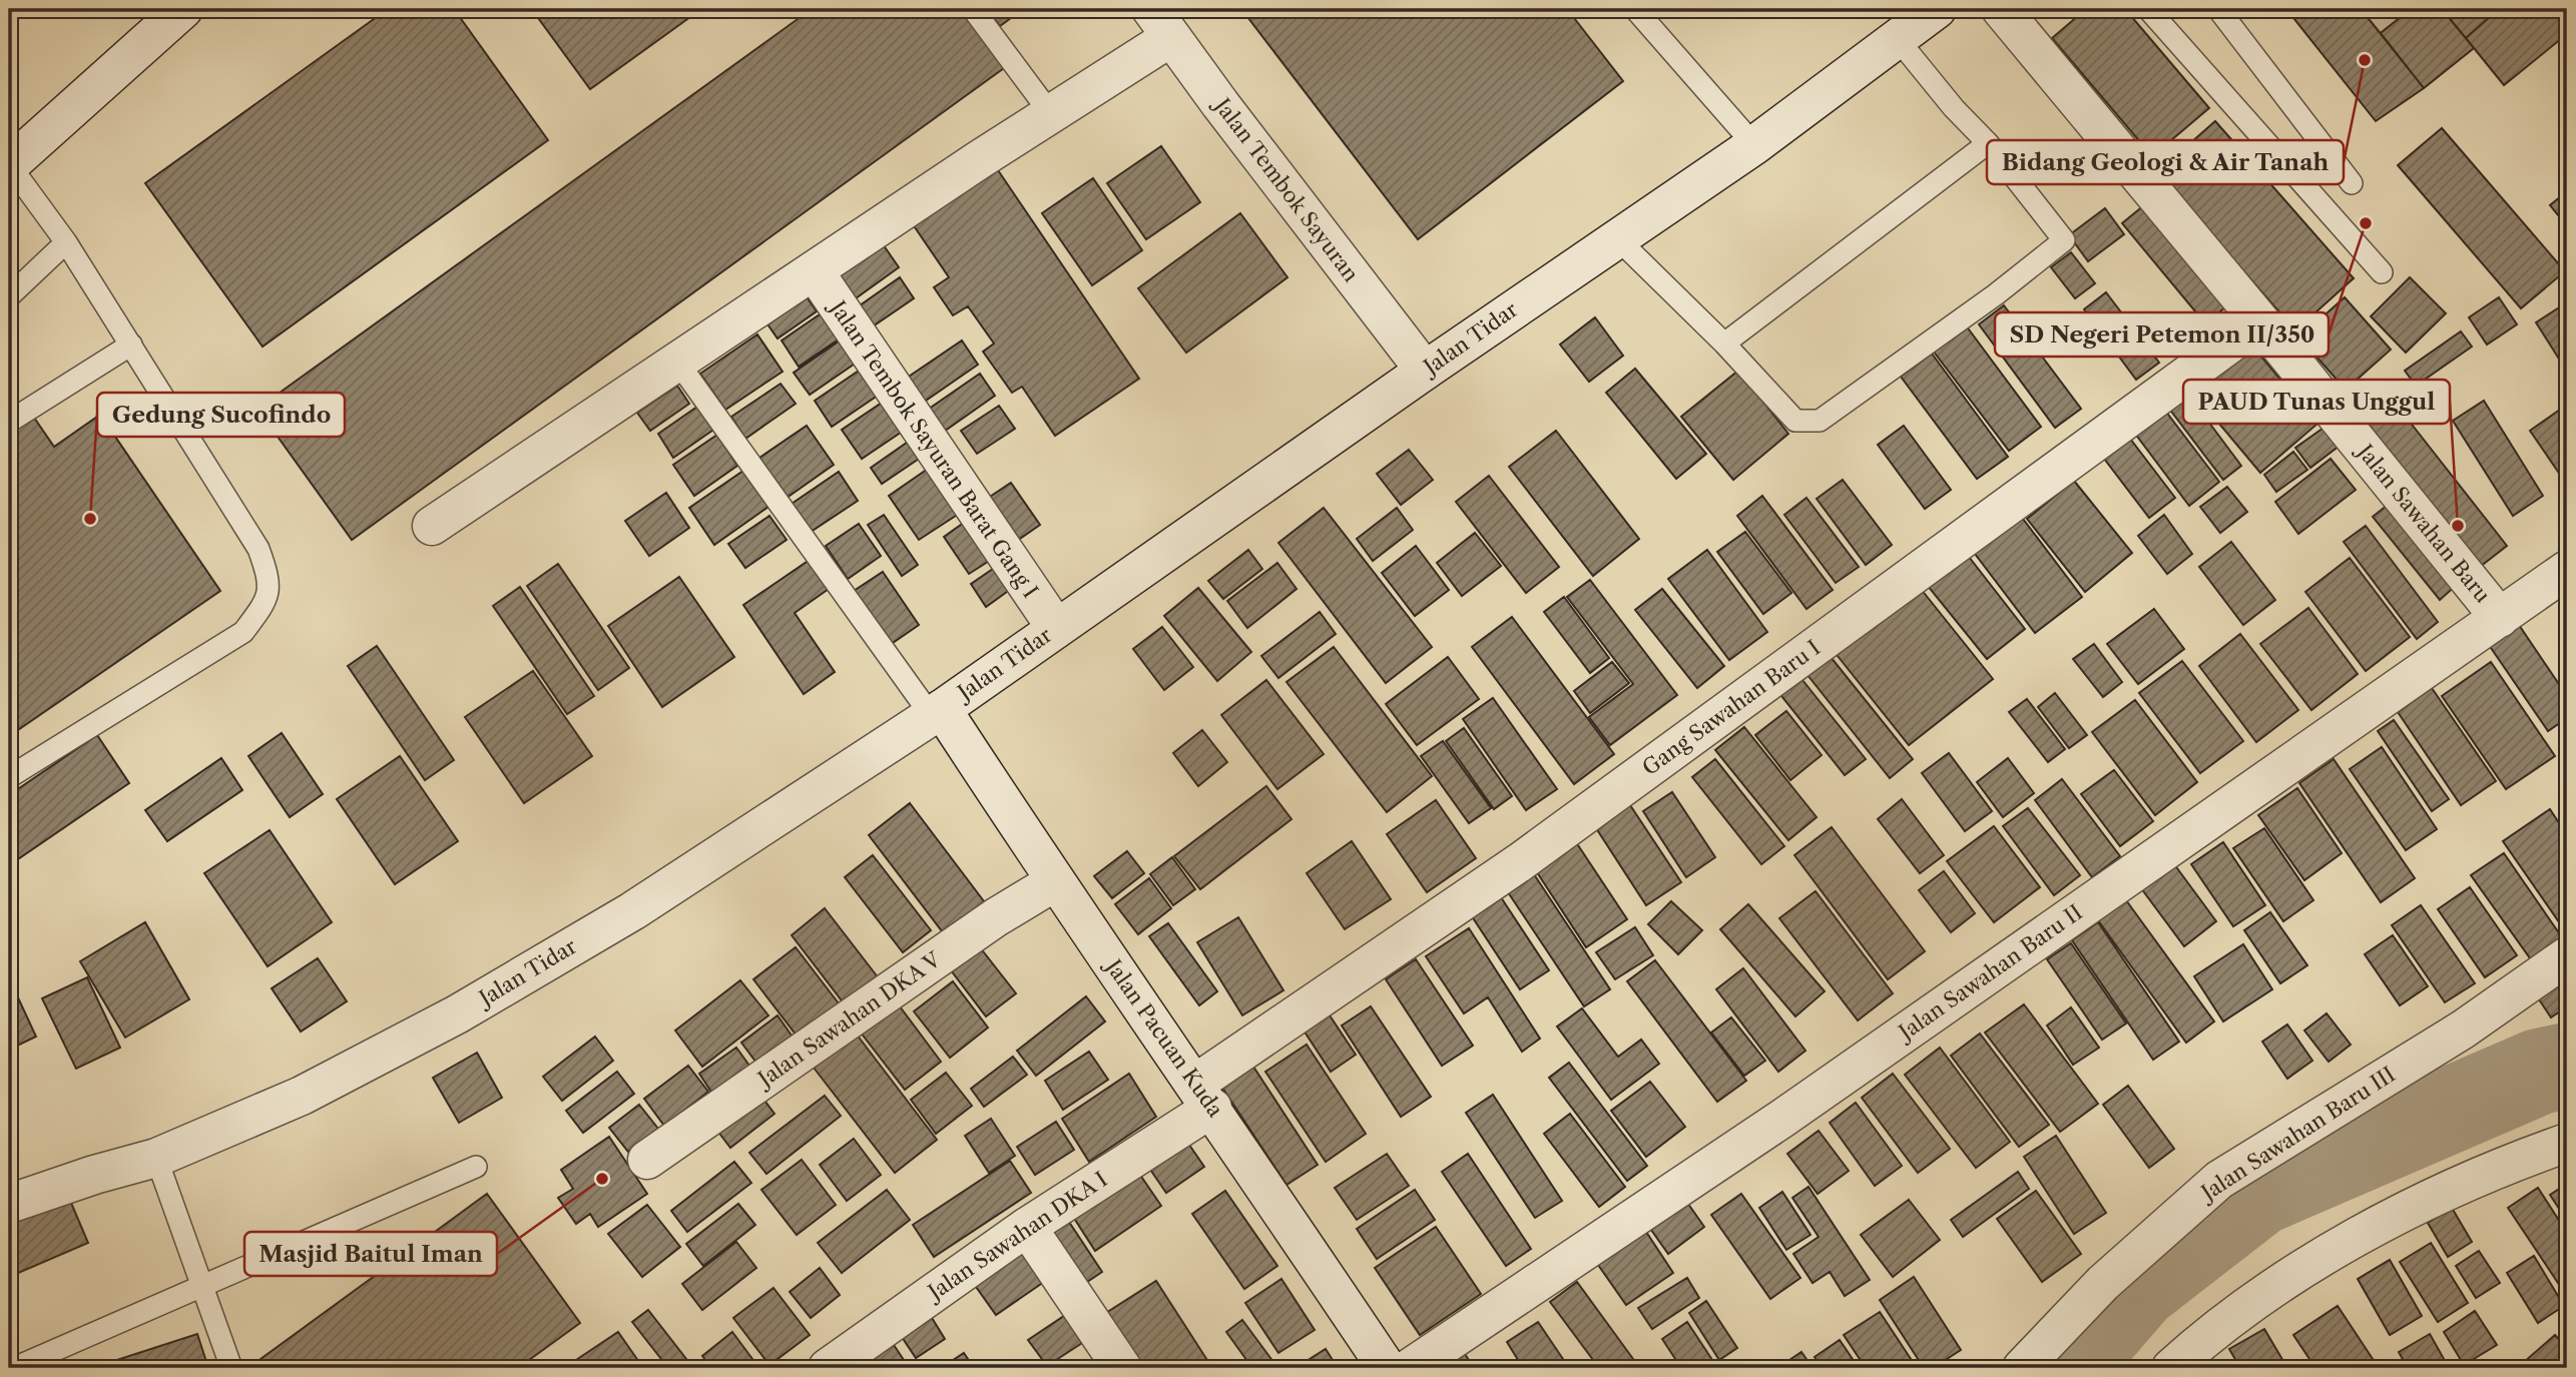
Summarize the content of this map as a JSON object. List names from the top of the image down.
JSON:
{
  "streets": {
    "street": [
      "Jalan Tembok Sayuran",
      "Jalan Tidar",
      "Jalan Tembok Sayuran Barat Gang I",
      "Jalan Sawahan Baru",
      "Gang Sawahan Baru I",
      "Jalan Sawahan Baru II",
      "Jalan Sawahan DKA V",
      "Jalan Pacuan Kuda",
      "Jalan Sawahan Baru III",
      "Jalan Sawahan DKA I"
    ]
  },
  "crossings": [
    ["Jalan Tembok Sayuran", "Jalan Tidar"],
    ["Jalan Tidar", "Jalan Tembok Sayuran Barat Gang I"],
    ["Jalan Tidar", "Jalan Pacuan Kuda"],
    ["Jalan Sawahan Baru", "Gang Sawahan Baru I"],
    ["Jalan Sawahan Baru", "Jalan Sawahan Baru II"],
    ["Gang Sawahan Baru I", "Jalan Pacuan Kuda"],
    ["Gang Sawahan Baru I", "Jalan Sawahan DKA I"],
    ["Jalan Sawahan DKA V", "Jalan Pacuan Kuda"],
    ["Jalan Pacuan Kuda", "Jalan Sawahan DKA I"]
  ],
  "places": [
    "Bidang Geologi & Air Tanah",
    "SD Negeri Petemon II/350",
    "Gedung Sucofindo",
    "PAUD Tunas Unggul",
    "Masjid Baitul Iman"
  ]
}
